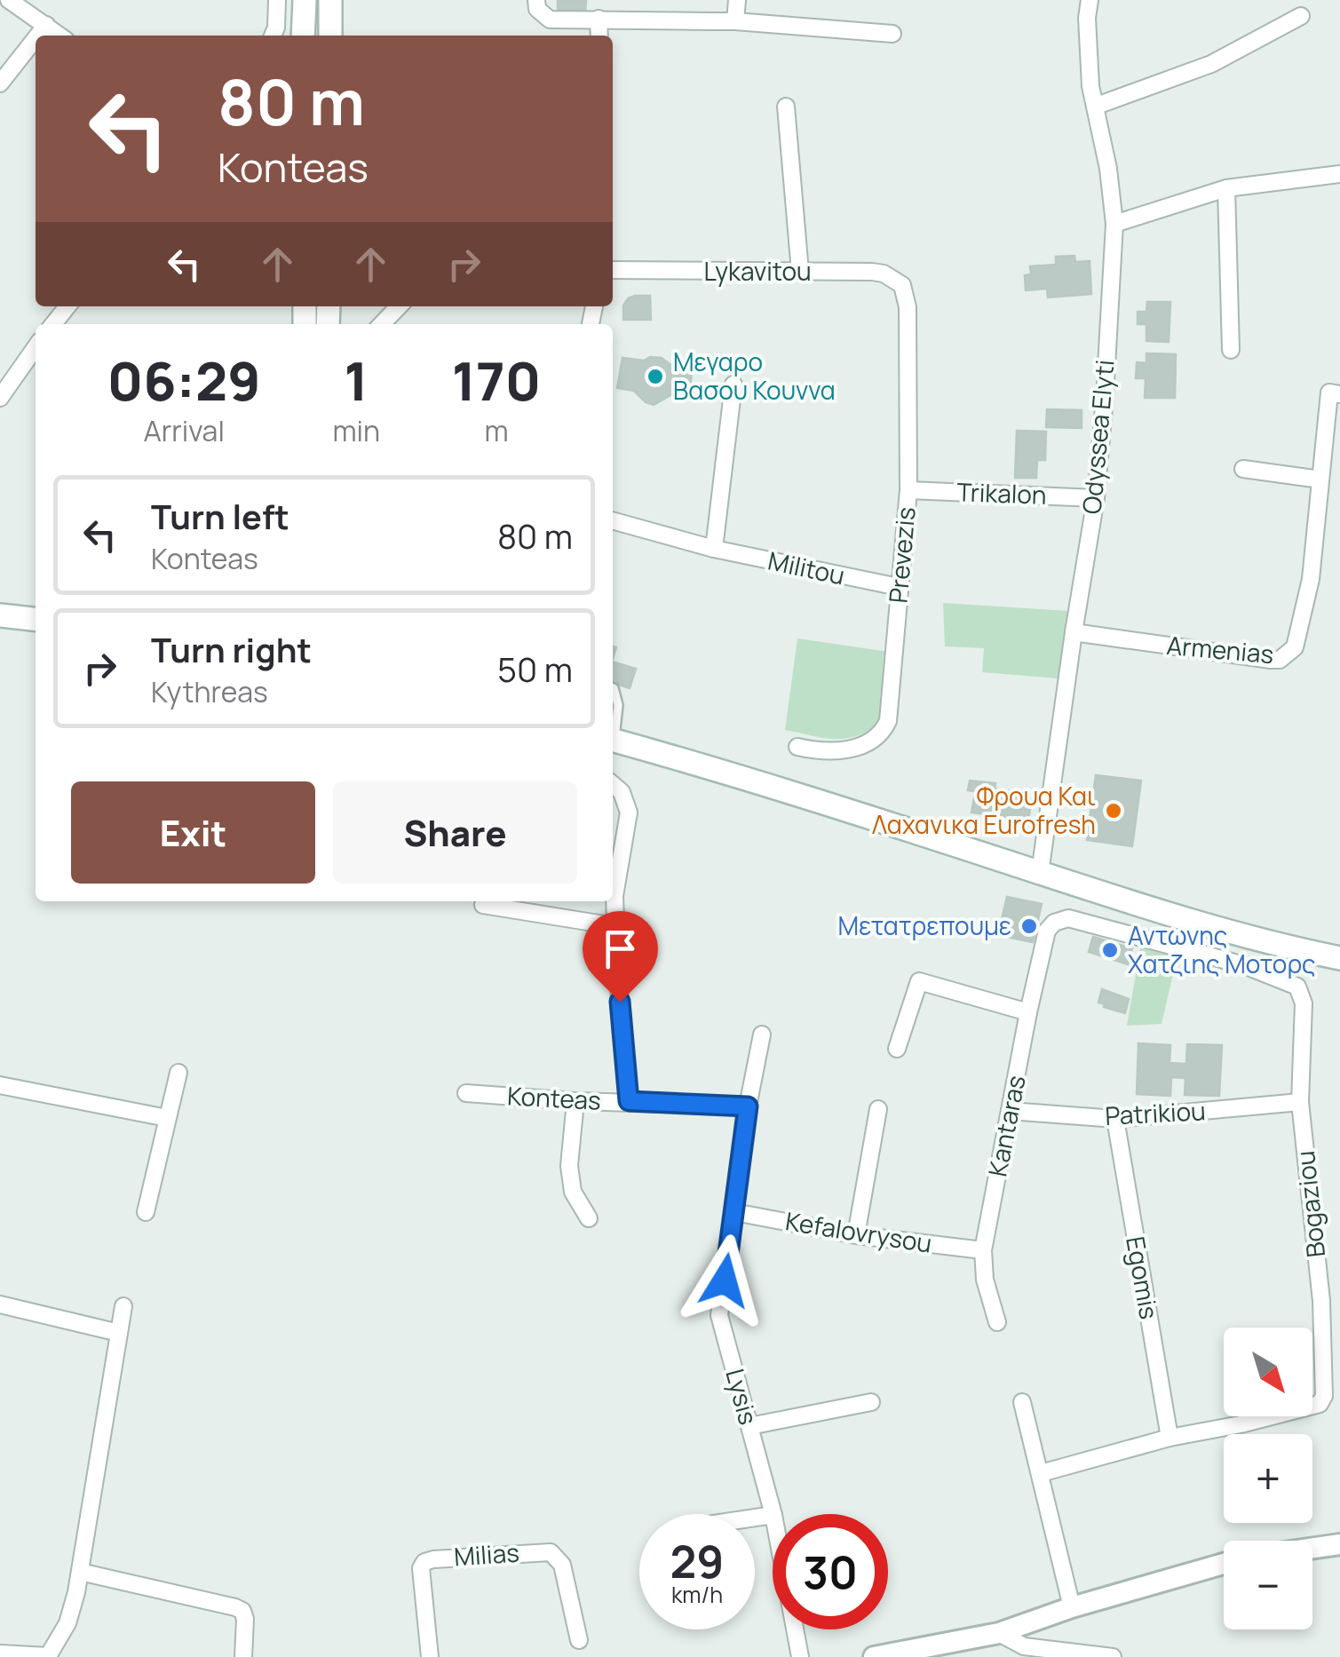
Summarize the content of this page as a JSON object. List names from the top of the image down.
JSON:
{
  "streets": {
    "street": [
      "Lykavitou",
      "Odyssea Elyti",
      "Trikalon",
      "Prevezis",
      "Militou",
      "Armenias",
      "Konteas",
      "Patrikiou",
      "Kantaras",
      "Bogaziou",
      "Kefalovrysou",
      "Egomis",
      "Lysis",
      "Milias"
    ]
  },
  "crossings": [
    ["Lykavitou", "Prevezis"],
    ["Odyssea Elyti", "Trikalon"],
    ["Odyssea Elyti", "Armenias"],
    ["Trikalon", "Prevezis"],
    ["Prevezis", "Militou"],
    ["Konteas", "Lysis"],
    ["Patrikiou", "Kantaras"],
    ["Patrikiou", "Bogaziou"],
    ["Patrikiou", "Egomis"],
    ["Kantaras", "Bogaziou"],
    ["Kantaras", "Kefalovrysou"],
    ["Bogaziou", "Egomis"],
    ["Kefalovrysou", "Lysis"]
  ],
  "places": [
    "Μεγαρο Βασου Κουννα",
    "Φρουα Και Λαχανικα Eurofresh",
    "Μετατρεπουμε",
    "Αντωνης Χατζιης Μοτορς"
  ],
  "north": "bottom right",
  "page": {
    "turn": ["80 m", "Konteas"],
    "eta": [
      "06:29",
      "Arrival",
      "1",
      "min",
      "170",
      "m"
    ],
    "list": [
      {
        "name": "Turn left",
        "note": "Konteas",
        "value": "80 m"
      },
      {
        "name": "Turn right",
        "note": "Kythreas",
        "value": "50 m"
      }
    ],
    "buttons": ["Exit", "Share"],
    "map_buttons": ["+", "−"],
    "speed": "29 km/h",
    "limit": "30"
  }
}
